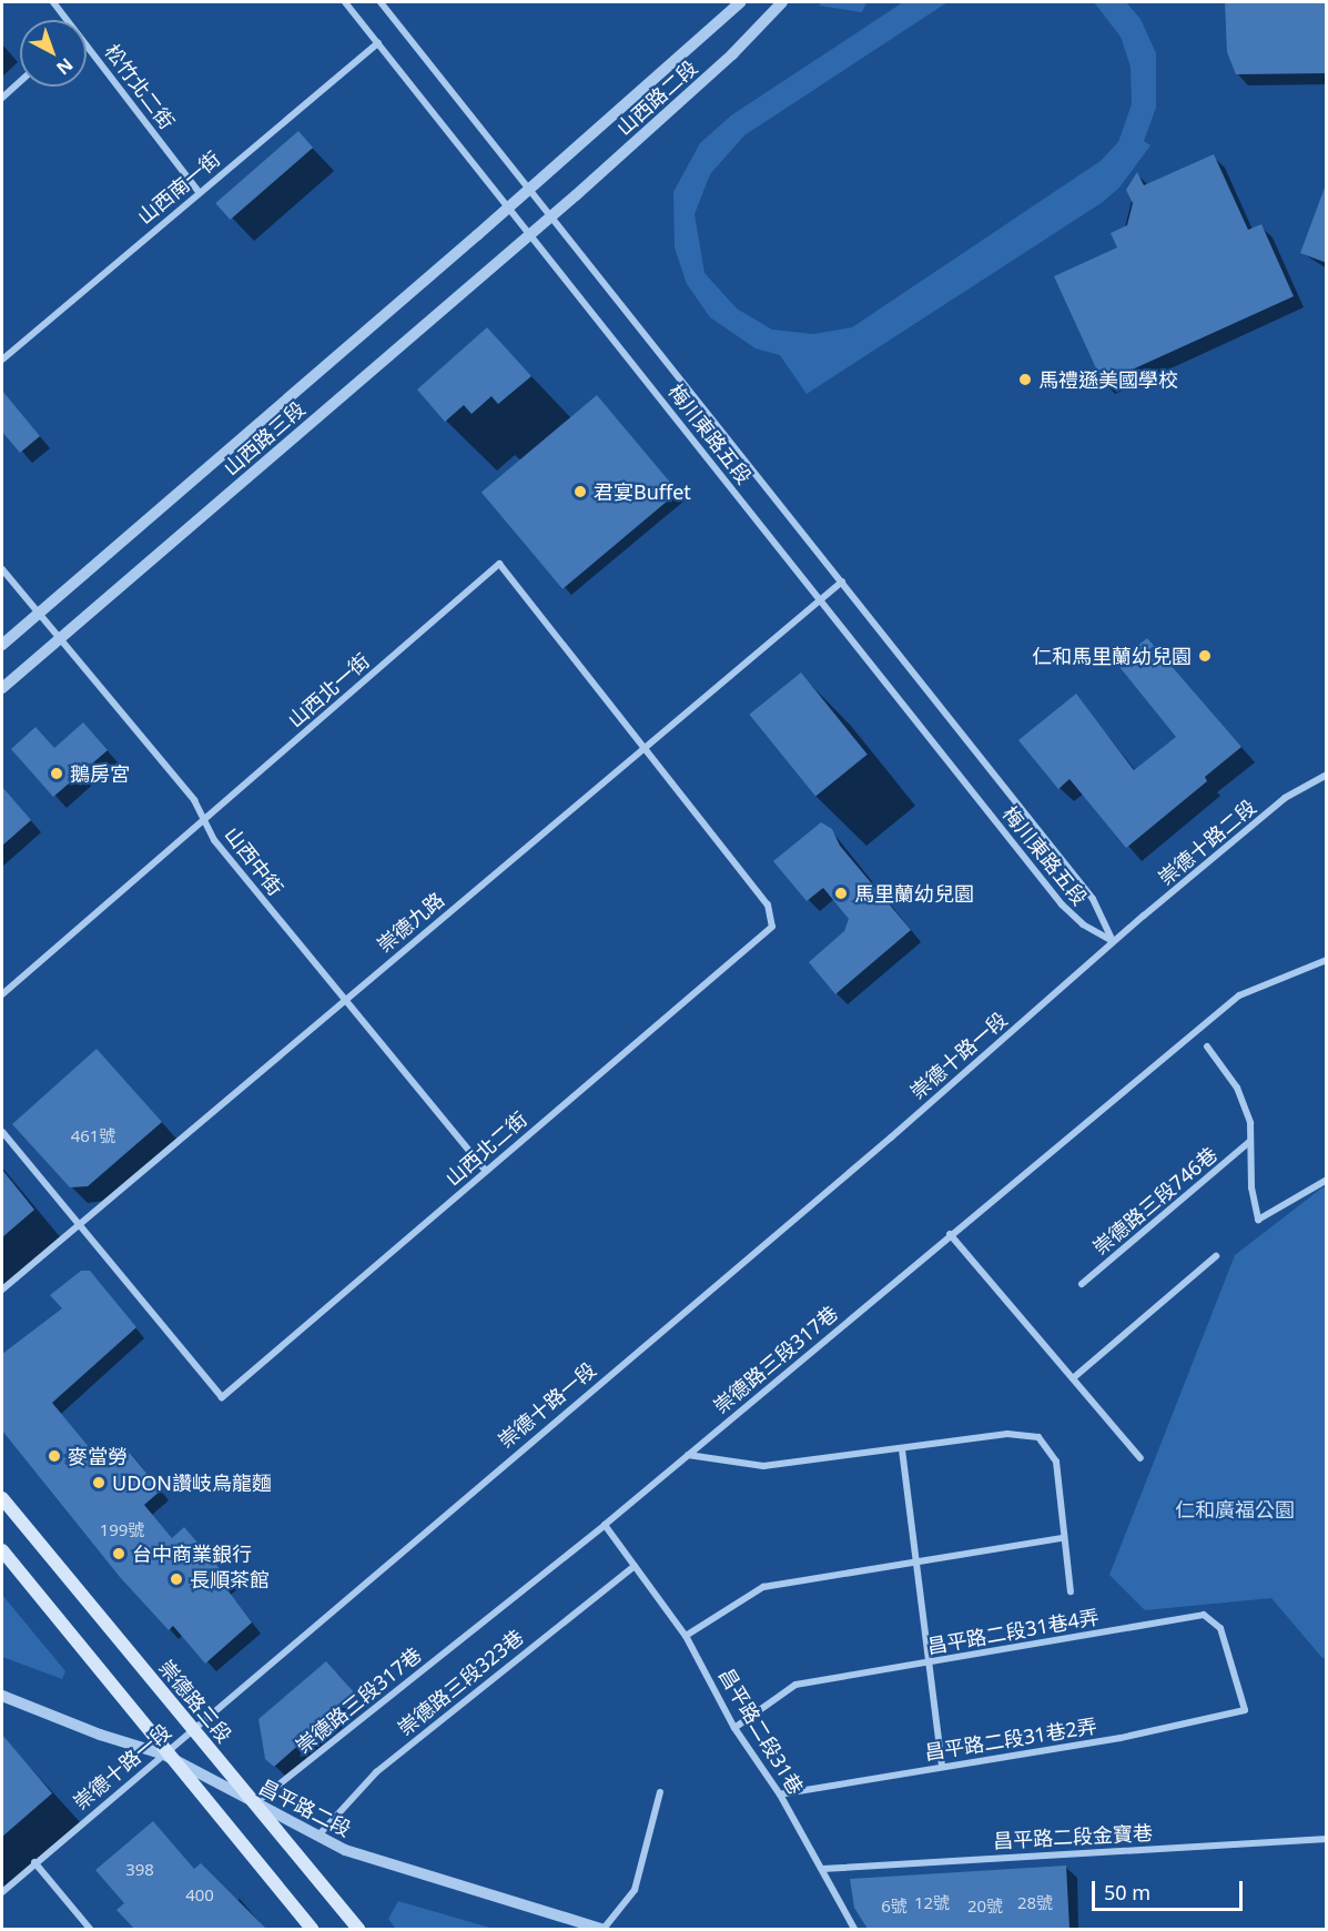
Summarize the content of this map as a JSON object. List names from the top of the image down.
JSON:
{
  "streets": {
    "main road": ["崇德路三段"],
    "street": [
      "松竹北二街",
      "山西路二段",
      "山西南一街",
      "梅川東路五段",
      "山西路三段",
      "山西北一街",
      "崇德十路二段",
      "山西中街",
      "崇德九路",
      "崇德十路一段",
      "山西北二街",
      "崇德路三段746巷",
      "崇德路三段317巷",
      "昌平路二段31巷4弄",
      "崇德路三段323巷",
      "昌平路二段31巷",
      "昌平路二段31巷2弄",
      "昌平路二段",
      "昌平路二段金寶巷"
    ]
  },
  "crossings": [
    ["松竹北二街", "山西南一街"],
    ["山西路二段", "梅川東路五段"],
    ["山西路二段", "山西路三段"],
    ["山西南一街", "梅川東路五段"],
    ["梅川東路五段", "山西路三段"],
    ["梅川東路五段", "崇德十路二段"],
    ["梅川東路五段", "崇德九路"],
    ["梅川東路五段", "崇德十路一段"],
    ["山西路三段", "山西中街"],
    ["山西北一街", "山西中街"],
    ["山西北一街", "崇德九路"],
    ["山西北一街", "山西北二街"],
    ["崇德十路二段", "崇德十路一段"],
    ["山西中街", "崇德九路"],
    ["山西中街", "山西北二街"],
    ["崇德九路", "山西北二街"],
    ["崇德十路一段", "崇德路三段"],
    ["崇德十路一段", "昌平路二段"],
    ["崇德路三段317巷", "崇德路三段"],
    ["崇德路三段317巷", "昌平路二段31巷"],
    ["崇德路三段317巷", "昌平路二段"],
    ["昌平路二段31巷4弄", "昌平路二段31巷"],
    ["昌平路二段31巷4弄", "昌平路二段31巷2弄"],
    ["崇德路三段323巷", "昌平路二段31巷"],
    ["崇德路三段323巷", "昌平路二段"],
    ["崇德路三段", "昌平路二段"],
    ["昌平路二段31巷", "昌平路二段31巷2弄"],
    ["昌平路二段31巷", "昌平路二段金寶巷"]
  ],
  "parks": ["仁和廣福公園"],
  "places": [
    "馬禮遜美國學校",
    "君宴Buffet",
    "仁和馬里蘭幼兒園",
    "鵝房宮",
    "馬里蘭幼兒園",
    "麥當勞",
    "UDON讚岐烏龍麵",
    "台中商業銀行",
    "長順茶館"
  ],
  "house_numbers": [
    "461號",
    "199號",
    "398",
    "400",
    "12號",
    "28號",
    "6號",
    "20號"
  ],
  "scale_bar": "50 m",
  "north": "bottom right"
}
